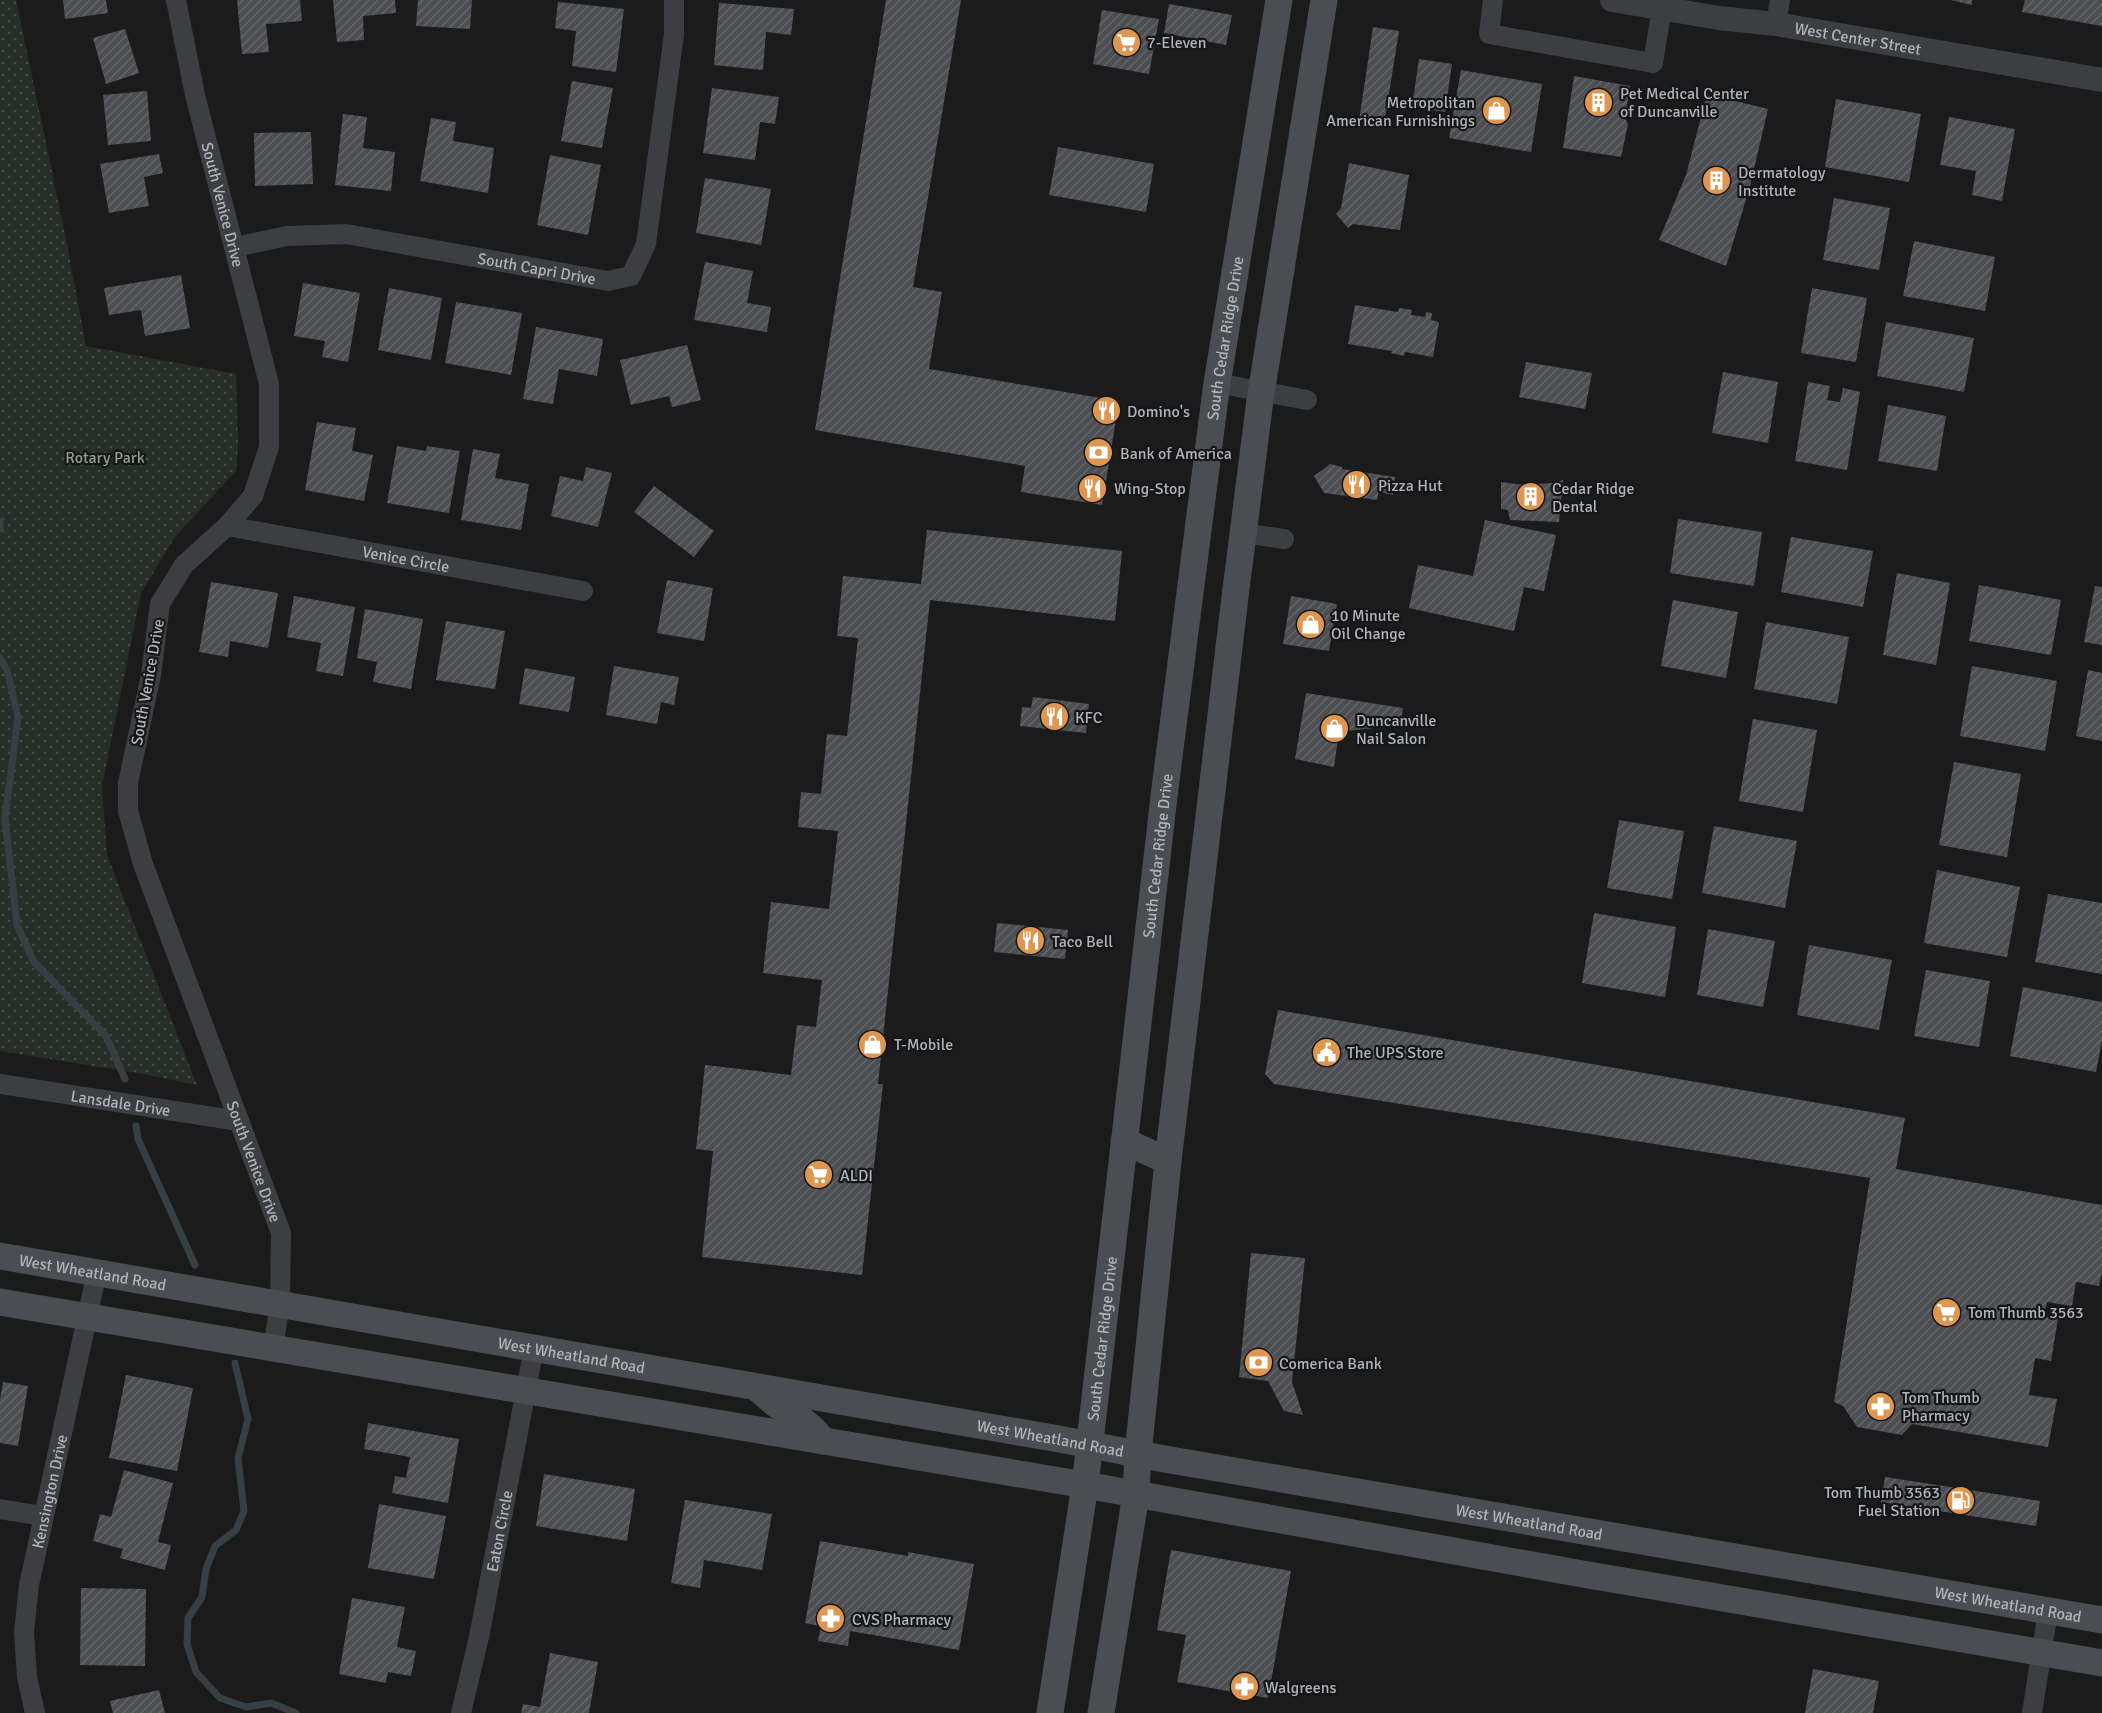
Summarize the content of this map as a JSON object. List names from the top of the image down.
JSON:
{
  "streets": {
    "main road": ["South Cedar Ridge Drive", "West Wheatland Road"],
    "street": [
      "West Center Street",
      "South Venice Drive",
      "South Capri Drive",
      "Venice Circle",
      "Lansdale Drive",
      "Kensington Drive",
      "Eaton Circle"
    ]
  },
  "crossings": [
    ["South Venice Drive", "South Capri Drive"],
    ["South Venice Drive", "Venice Circle"],
    ["South Venice Drive", "Lansdale Drive"],
    ["South Venice Drive", "West Wheatland Road"],
    ["South Cedar Ridge Drive", "West Wheatland Road"],
    ["West Wheatland Road", "Kensington Drive"],
    ["West Wheatland Road", "Eaton Circle"]
  ],
  "parks": ["Rotary Park"],
  "places": {
    "supermarket": ["7-Eleven", "ALDI", "Tom Thumb 3563"],
    "building": ["Pet Medical Center of Duncanville", "Dermatology Institute", "Cedar Ridge Dental"],
    "shop": [
      "Metropolitan American Furnishings",
      "10 Minute Oil Change",
      "Duncanville Nail Salon",
      "T-Mobile"
    ],
    "restaurant": [
      "Domino's",
      "Pizza Hut",
      "Wing-Stop",
      "KFC",
      "Taco Bell"
    ],
    "bank": ["Bank of America", "Comerica Bank"],
    "public building": ["The UPS Store"],
    "pharmacy": ["Tom Thumb Pharmacy", "CVS Pharmacy", "Walgreens"],
    "fuel station": ["Tom Thumb 3563 Fuel Station"]
  }
}
